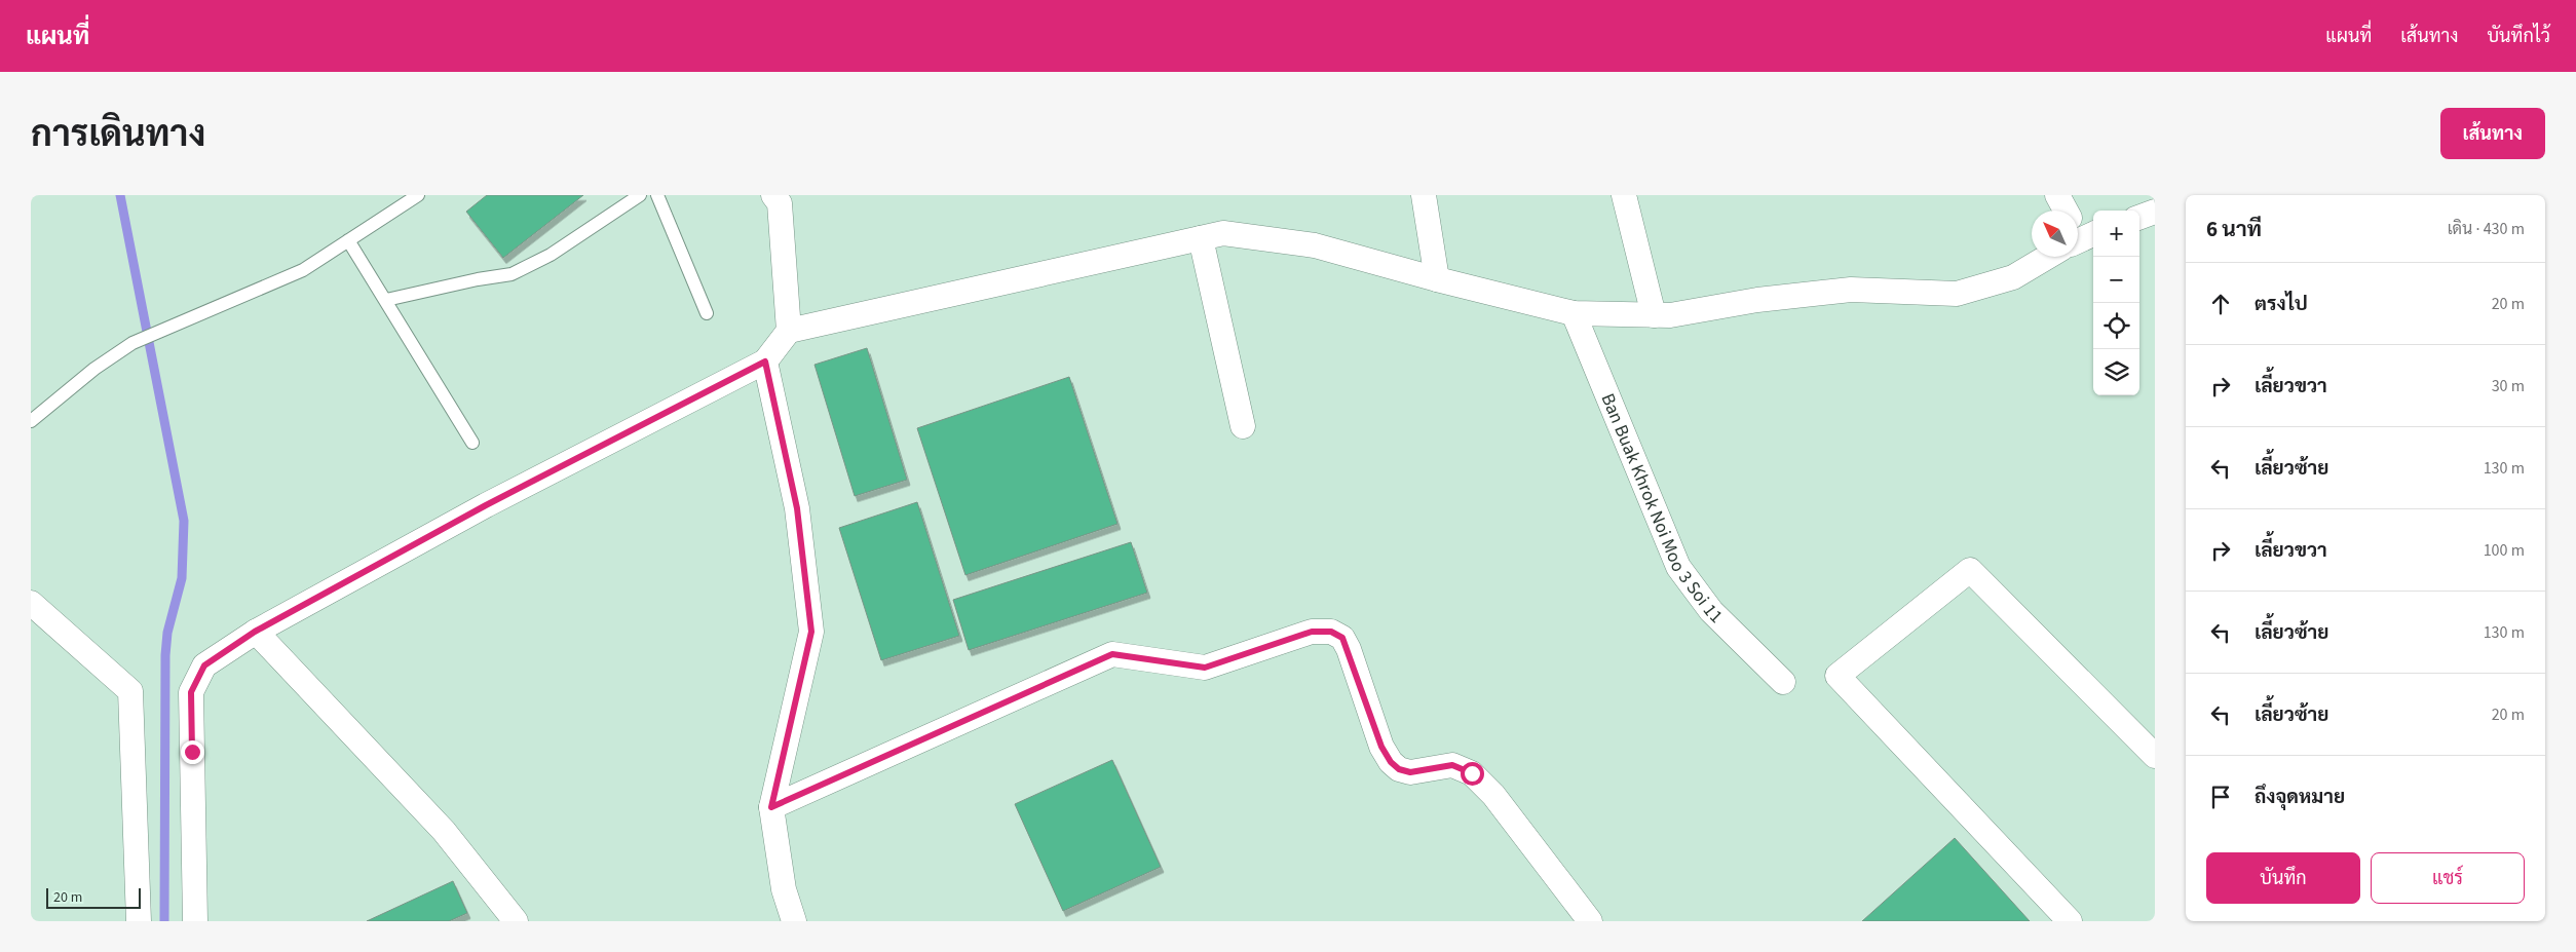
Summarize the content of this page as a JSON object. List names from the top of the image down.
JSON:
{
  "streets": {
    "street": ["Ban Buak Khrok Noi Moo 3 Soi 11"]
  },
  "scale_bar": "20 m",
  "north": "top left",
  "page": {
    "header": "แผนที่",
    "nav": ["แผนที่", "เส้นทาง", "บันทึกไว้"],
    "title": "การเดินทาง",
    "buttons": [
      "เส้นทาง",
      ["บันทึก", "แชร์"]
    ],
    "heading": ["6 นาที", "เดิน · 430 m"],
    "map_buttons": ["+", "−"],
    "list": [
      ["ตรงไป", "20 m"],
      ["เลี้ยวขวา", "30 m"],
      ["เลี้ยวซ้าย", "130 m"],
      ["เลี้ยวขวา", "100 m"],
      ["เลี้ยวซ้าย", "130 m"],
      ["เลี้ยวซ้าย", "20 m"],
      "ถึงจุดหมาย"
    ],
    "scale": "20 m"
  }
}
